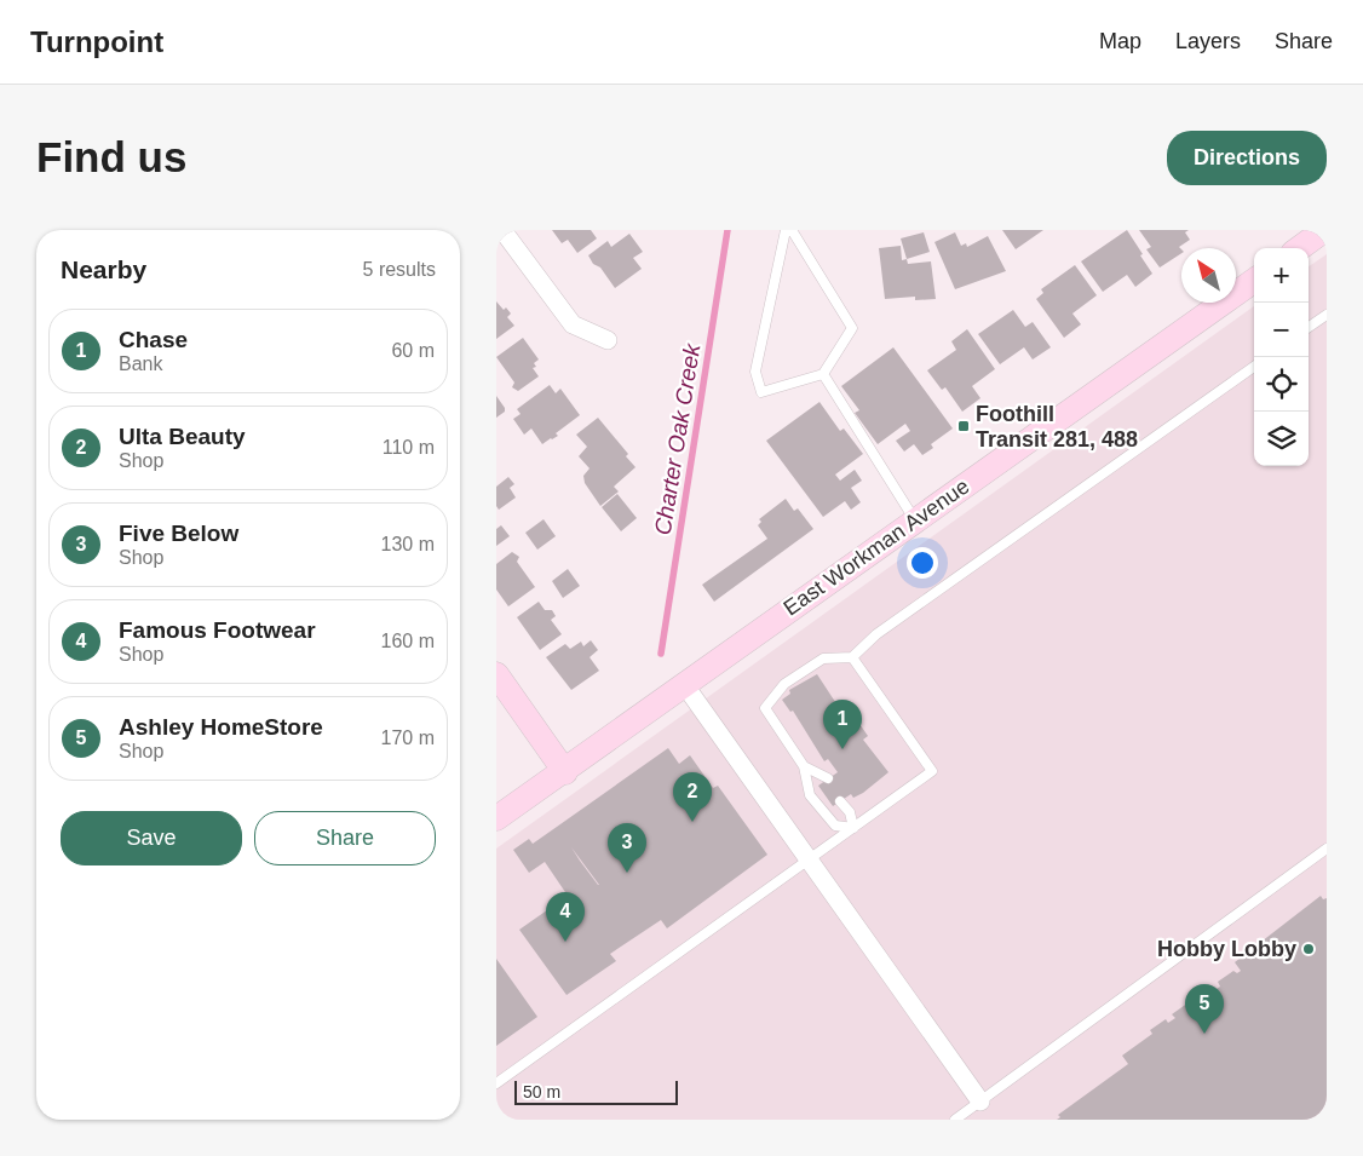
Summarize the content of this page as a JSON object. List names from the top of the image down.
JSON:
{
  "streets": {
    "street": ["East Workman Avenue"]
  },
  "water": ["Charter Oak Creek"],
  "places": {
    "transit": ["Foothill Transit 281, 488"],
    "other": ["Hobby Lobby"]
  },
  "scale_bar": "50 m",
  "north": "top left",
  "page": {
    "header": "Turnpoint",
    "nav": ["Map", "Layers", "Share"],
    "buttons": [
      "Directions",
      ["Save", "Share"]
    ],
    "title": "Find us",
    "heading": ["Nearby", "5 results"],
    "map_buttons": ["+", "−"],
    "list": [
      {
        "mark": "1",
        "name": "Chase",
        "note": "Bank",
        "value": "60 m"
      },
      {
        "mark": "2",
        "name": "Ulta Beauty",
        "note": "Shop",
        "value": "110 m"
      },
      {
        "mark": "3",
        "name": "Five Below",
        "note": "Shop",
        "value": "130 m"
      },
      {
        "mark": "4",
        "name": "Famous Footwear",
        "note": "Shop",
        "value": "160 m"
      },
      {
        "mark": "5",
        "name": "Ashley HomeStore",
        "note": "Shop",
        "value": "170 m"
      }
    ],
    "pins": [
      "1",
      "2",
      "3",
      "4",
      "5"
    ],
    "scale": "50 m"
  }
}
